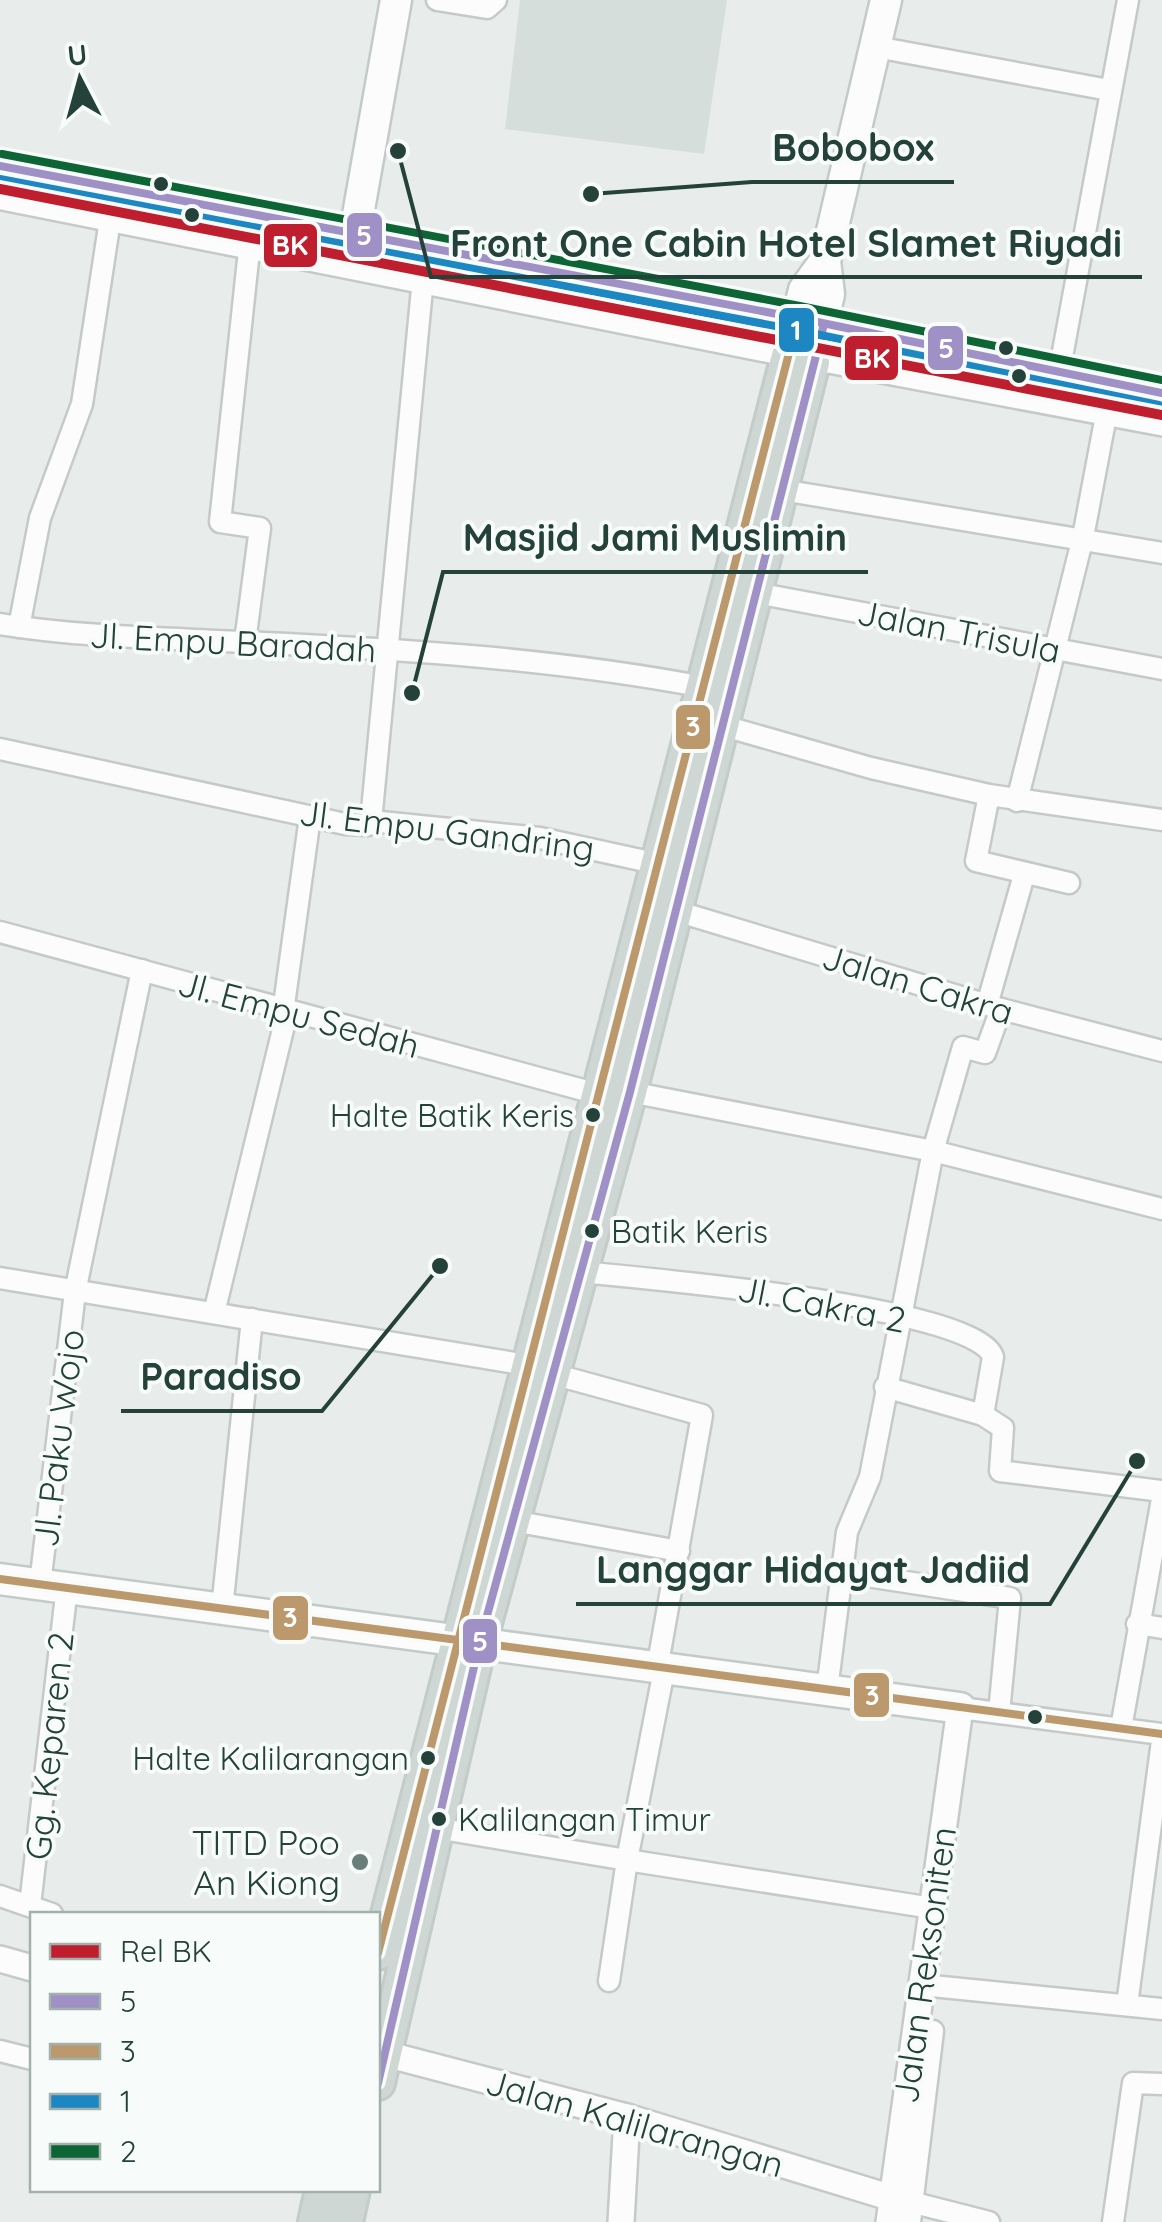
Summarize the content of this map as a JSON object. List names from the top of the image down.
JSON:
{
  "streets": {
    "street": [
      "Jalan Trisula",
      "Jl. Empu Baradah",
      "Jl. Empu Gandring",
      "Jalan Cakra",
      "Jl. Empu Sedah",
      "Jl. Cakra 2",
      "Jl. Paku Wojo",
      "Gg. Keparen 2",
      "Jalan Reksoniten",
      "Jalan Kalilarangan"
    ]
  },
  "crossings": [
    ["Jl. Empu Sedah", "Jl. Paku Wojo"],
    ["Jl. Paku Wojo", "Gg. Keparen 2"],
    ["Jalan Reksoniten", "Jalan Kalilarangan"]
  ],
  "places": [
    "Front One Cabin Hotel Slamet Riyadi",
    "Bobobox",
    "Masjid Jami Muslimin",
    "Halte Batik Keris",
    "Batik Keris",
    "Paradiso",
    "Langgar Hidayat Jadiid",
    "Halte Kalilarangan",
    "Kalilangan Timur",
    "TITD Poo An Kiong"
  ],
  "lines": [
    "transit line 2",
    "transit line 5",
    "transit line 1",
    "rail line BK",
    "transit line 3"
  ],
  "legend": [
    "Rel BK",
    "5",
    "3",
    "1",
    "2"
  ],
  "north": "top"
}
